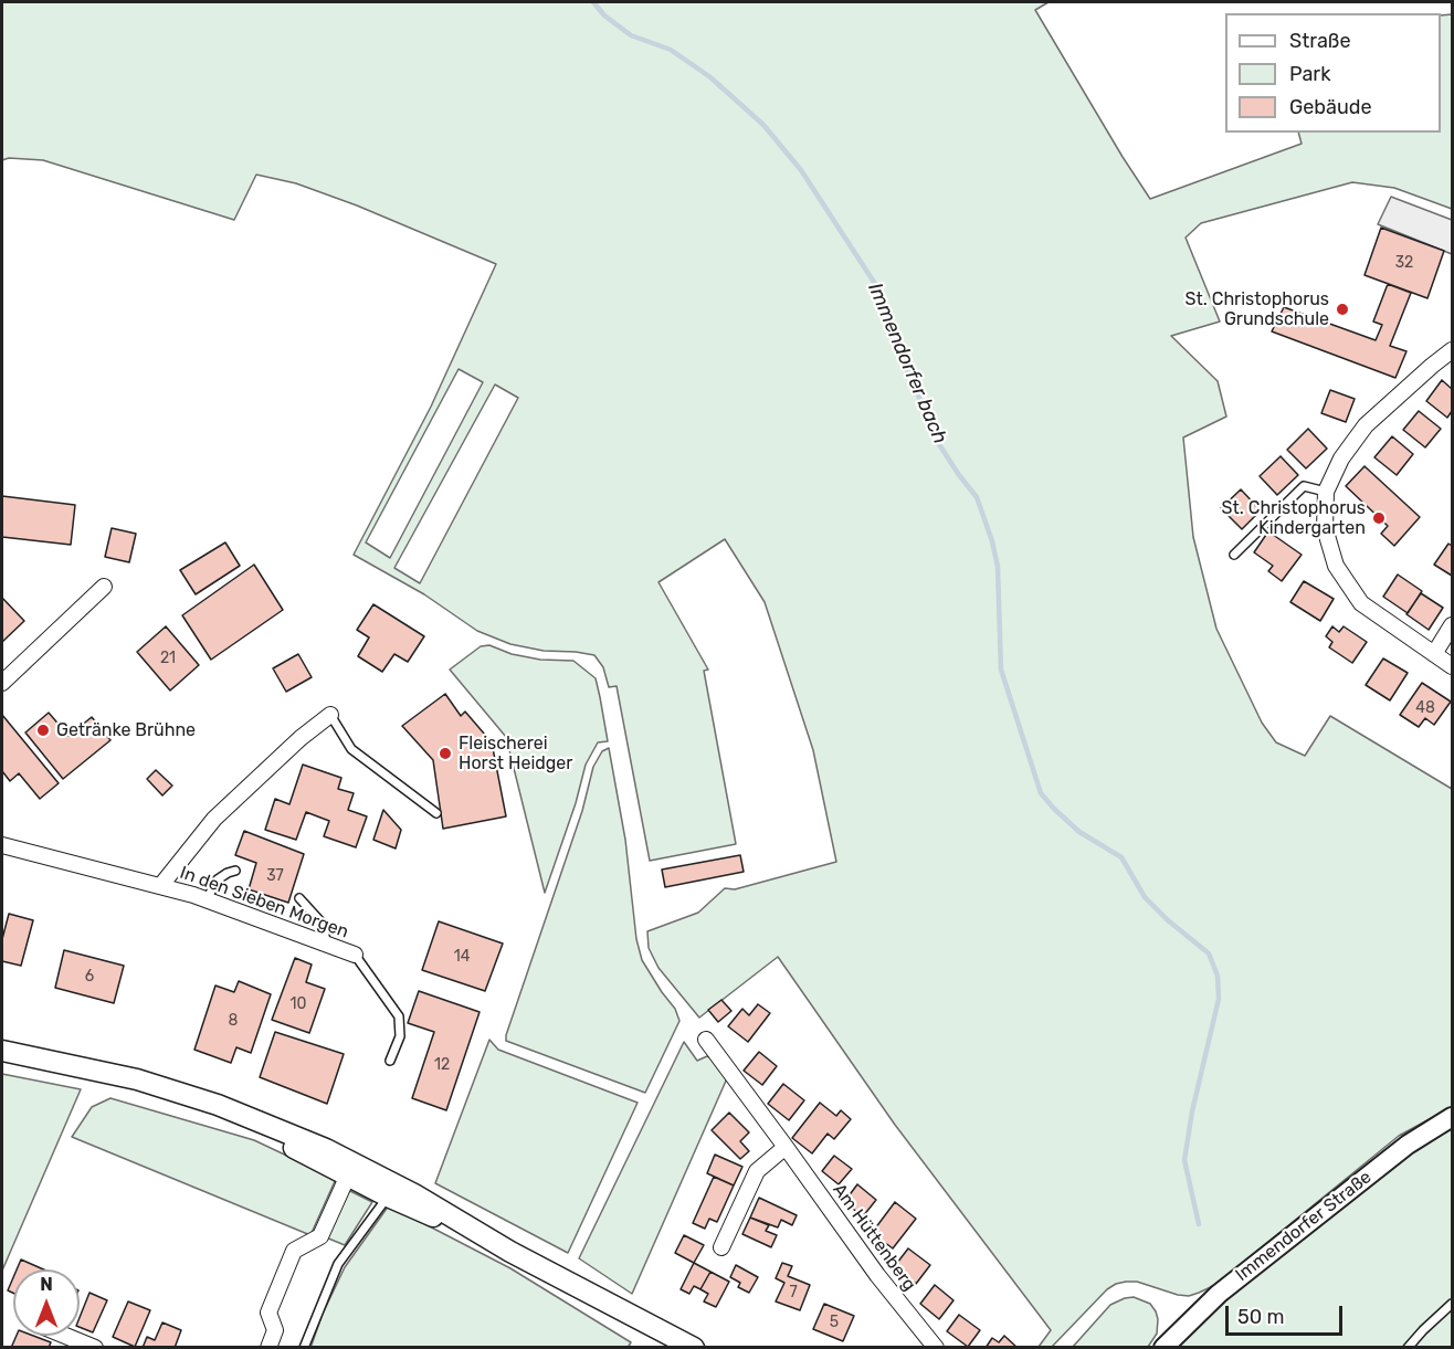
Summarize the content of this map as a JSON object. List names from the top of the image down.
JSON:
{
  "streets": {
    "street": ["In den Sieben Morgen", "Immendorfer Straße", "Am Hüttenberg"]
  },
  "water": ["Immendorfer bach"],
  "places": [
    "St. Christophorus Grundschule",
    "St. Christophorus Kindergarten",
    "Getränke Brühne",
    "Fleischerei Horst Heidger"
  ],
  "house_numbers": [
    "32",
    "21",
    "48",
    "37",
    "14",
    "6",
    "10",
    "8",
    "12",
    "7",
    "5"
  ],
  "legend": ["Straße", "Park", "Gebäude"],
  "scale_bar": "50 m",
  "north": "top"
}
